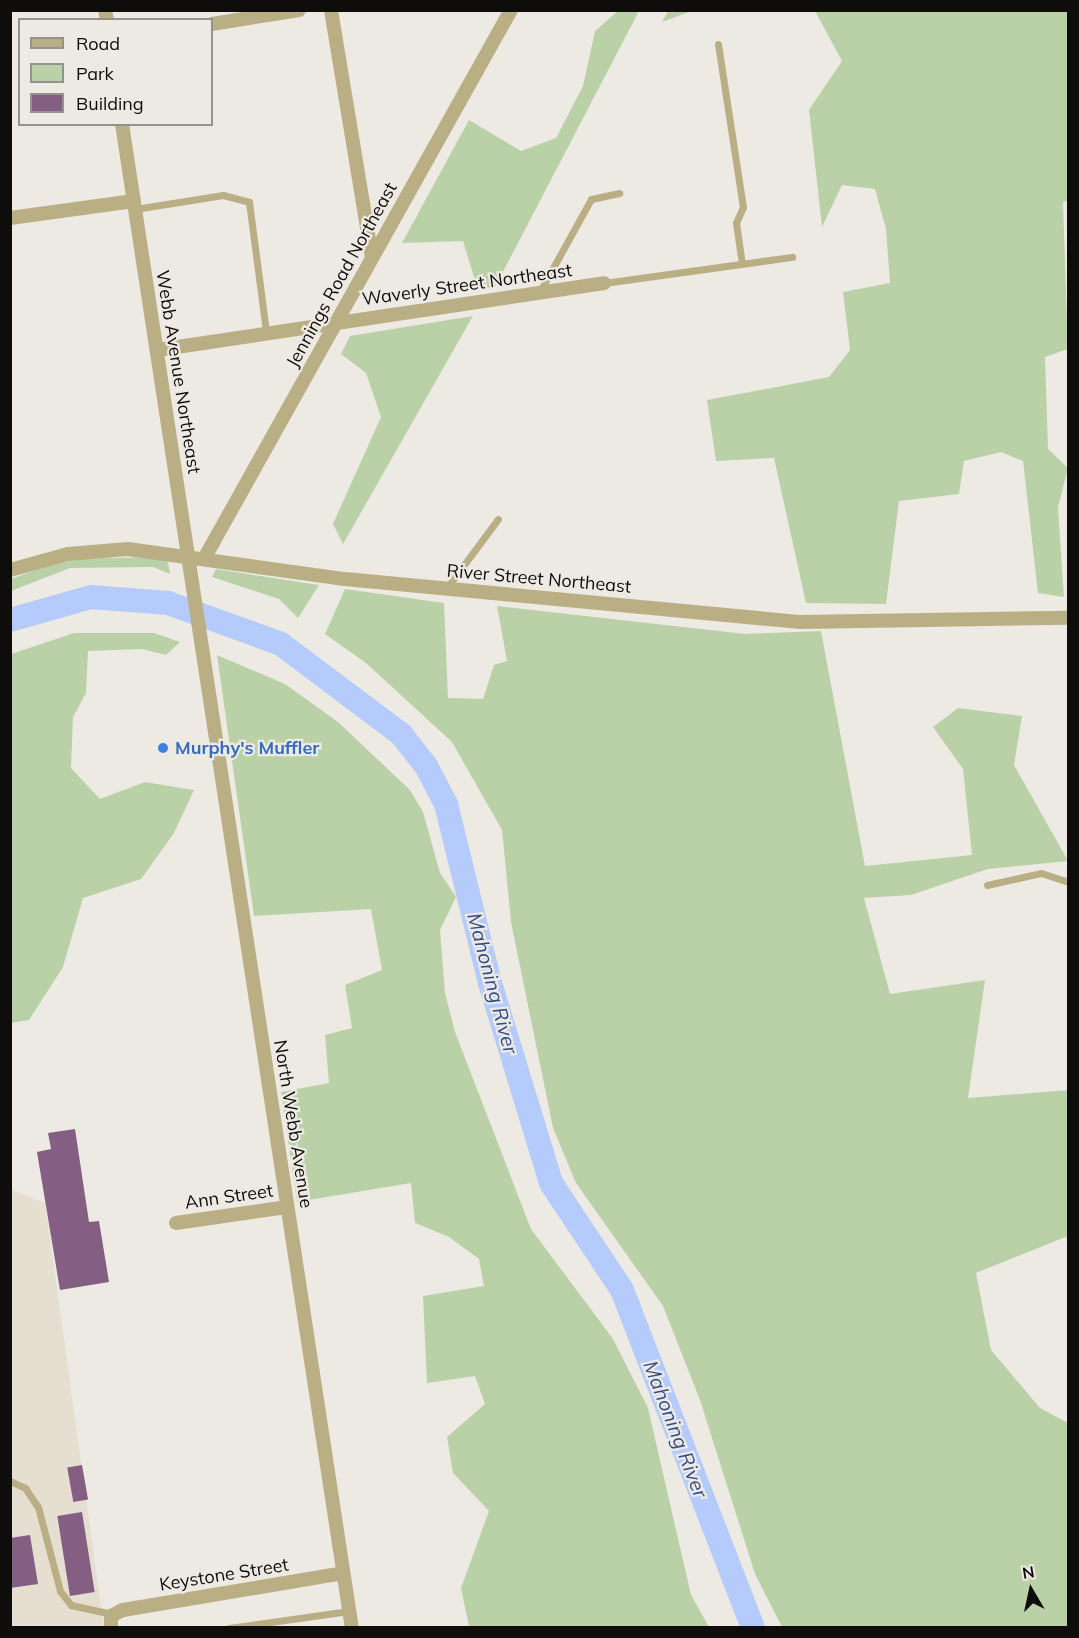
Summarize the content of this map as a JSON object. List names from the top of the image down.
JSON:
{
  "streets": {
    "street": [
      "Jennings Road Northeast",
      "Waverly Street Northeast",
      "Webb Avenue Northeast",
      "River Street Northeast",
      "North Webb Avenue",
      "Ann Street",
      "Keystone Street"
    ]
  },
  "crossings": [
    ["Jennings Road Northeast", "Waverly Street Northeast"],
    ["Jennings Road Northeast", "River Street Northeast"],
    ["Waverly Street Northeast", "Webb Avenue Northeast"],
    ["Webb Avenue Northeast", "River Street Northeast"],
    ["Webb Avenue Northeast", "North Webb Avenue"],
    ["North Webb Avenue", "Ann Street"],
    ["North Webb Avenue", "Keystone Street"]
  ],
  "water": ["Mahoning River"],
  "places": ["Murphy's Muffler"],
  "legend": ["Road", "Park", "Building"],
  "north": "top"
}
